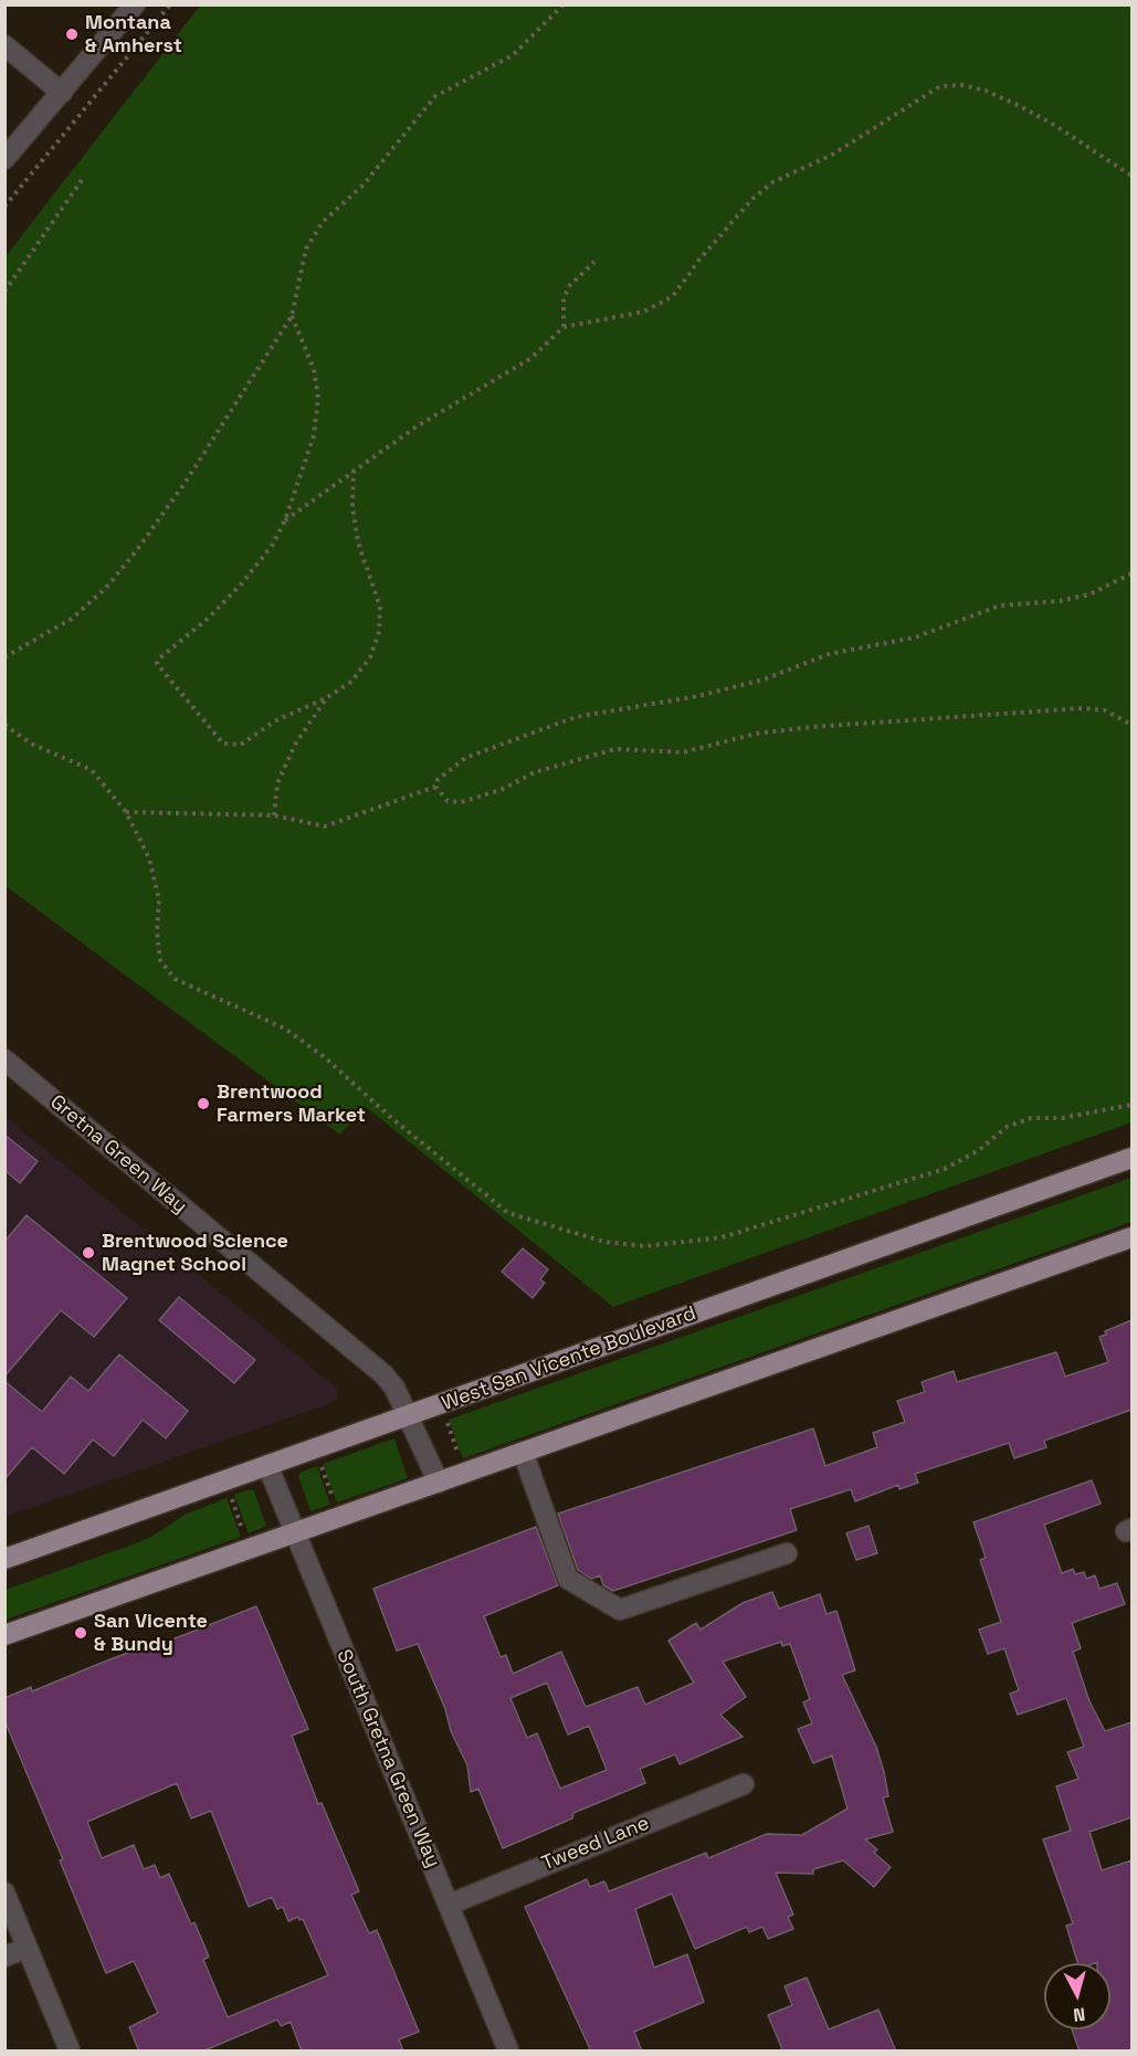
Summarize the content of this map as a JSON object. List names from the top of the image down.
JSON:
{
  "streets": {
    "main road": ["West San Vicente Boulevard"],
    "street": ["Gretna Green Way", "South Gretna Green Way", "Tweed Lane"]
  },
  "crossings": [
    ["Gretna Green Way", "West San Vicente Boulevard"],
    ["West San Vicente Boulevard", "South Gretna Green Way"],
    ["South Gretna Green Way", "Tweed Lane"]
  ],
  "places": [
    "Montana & Amherst",
    "Brentwood Farmers Market",
    "Brentwood Science Magnet School",
    "San Vicente & Bundy"
  ],
  "north": "bottom"
}
